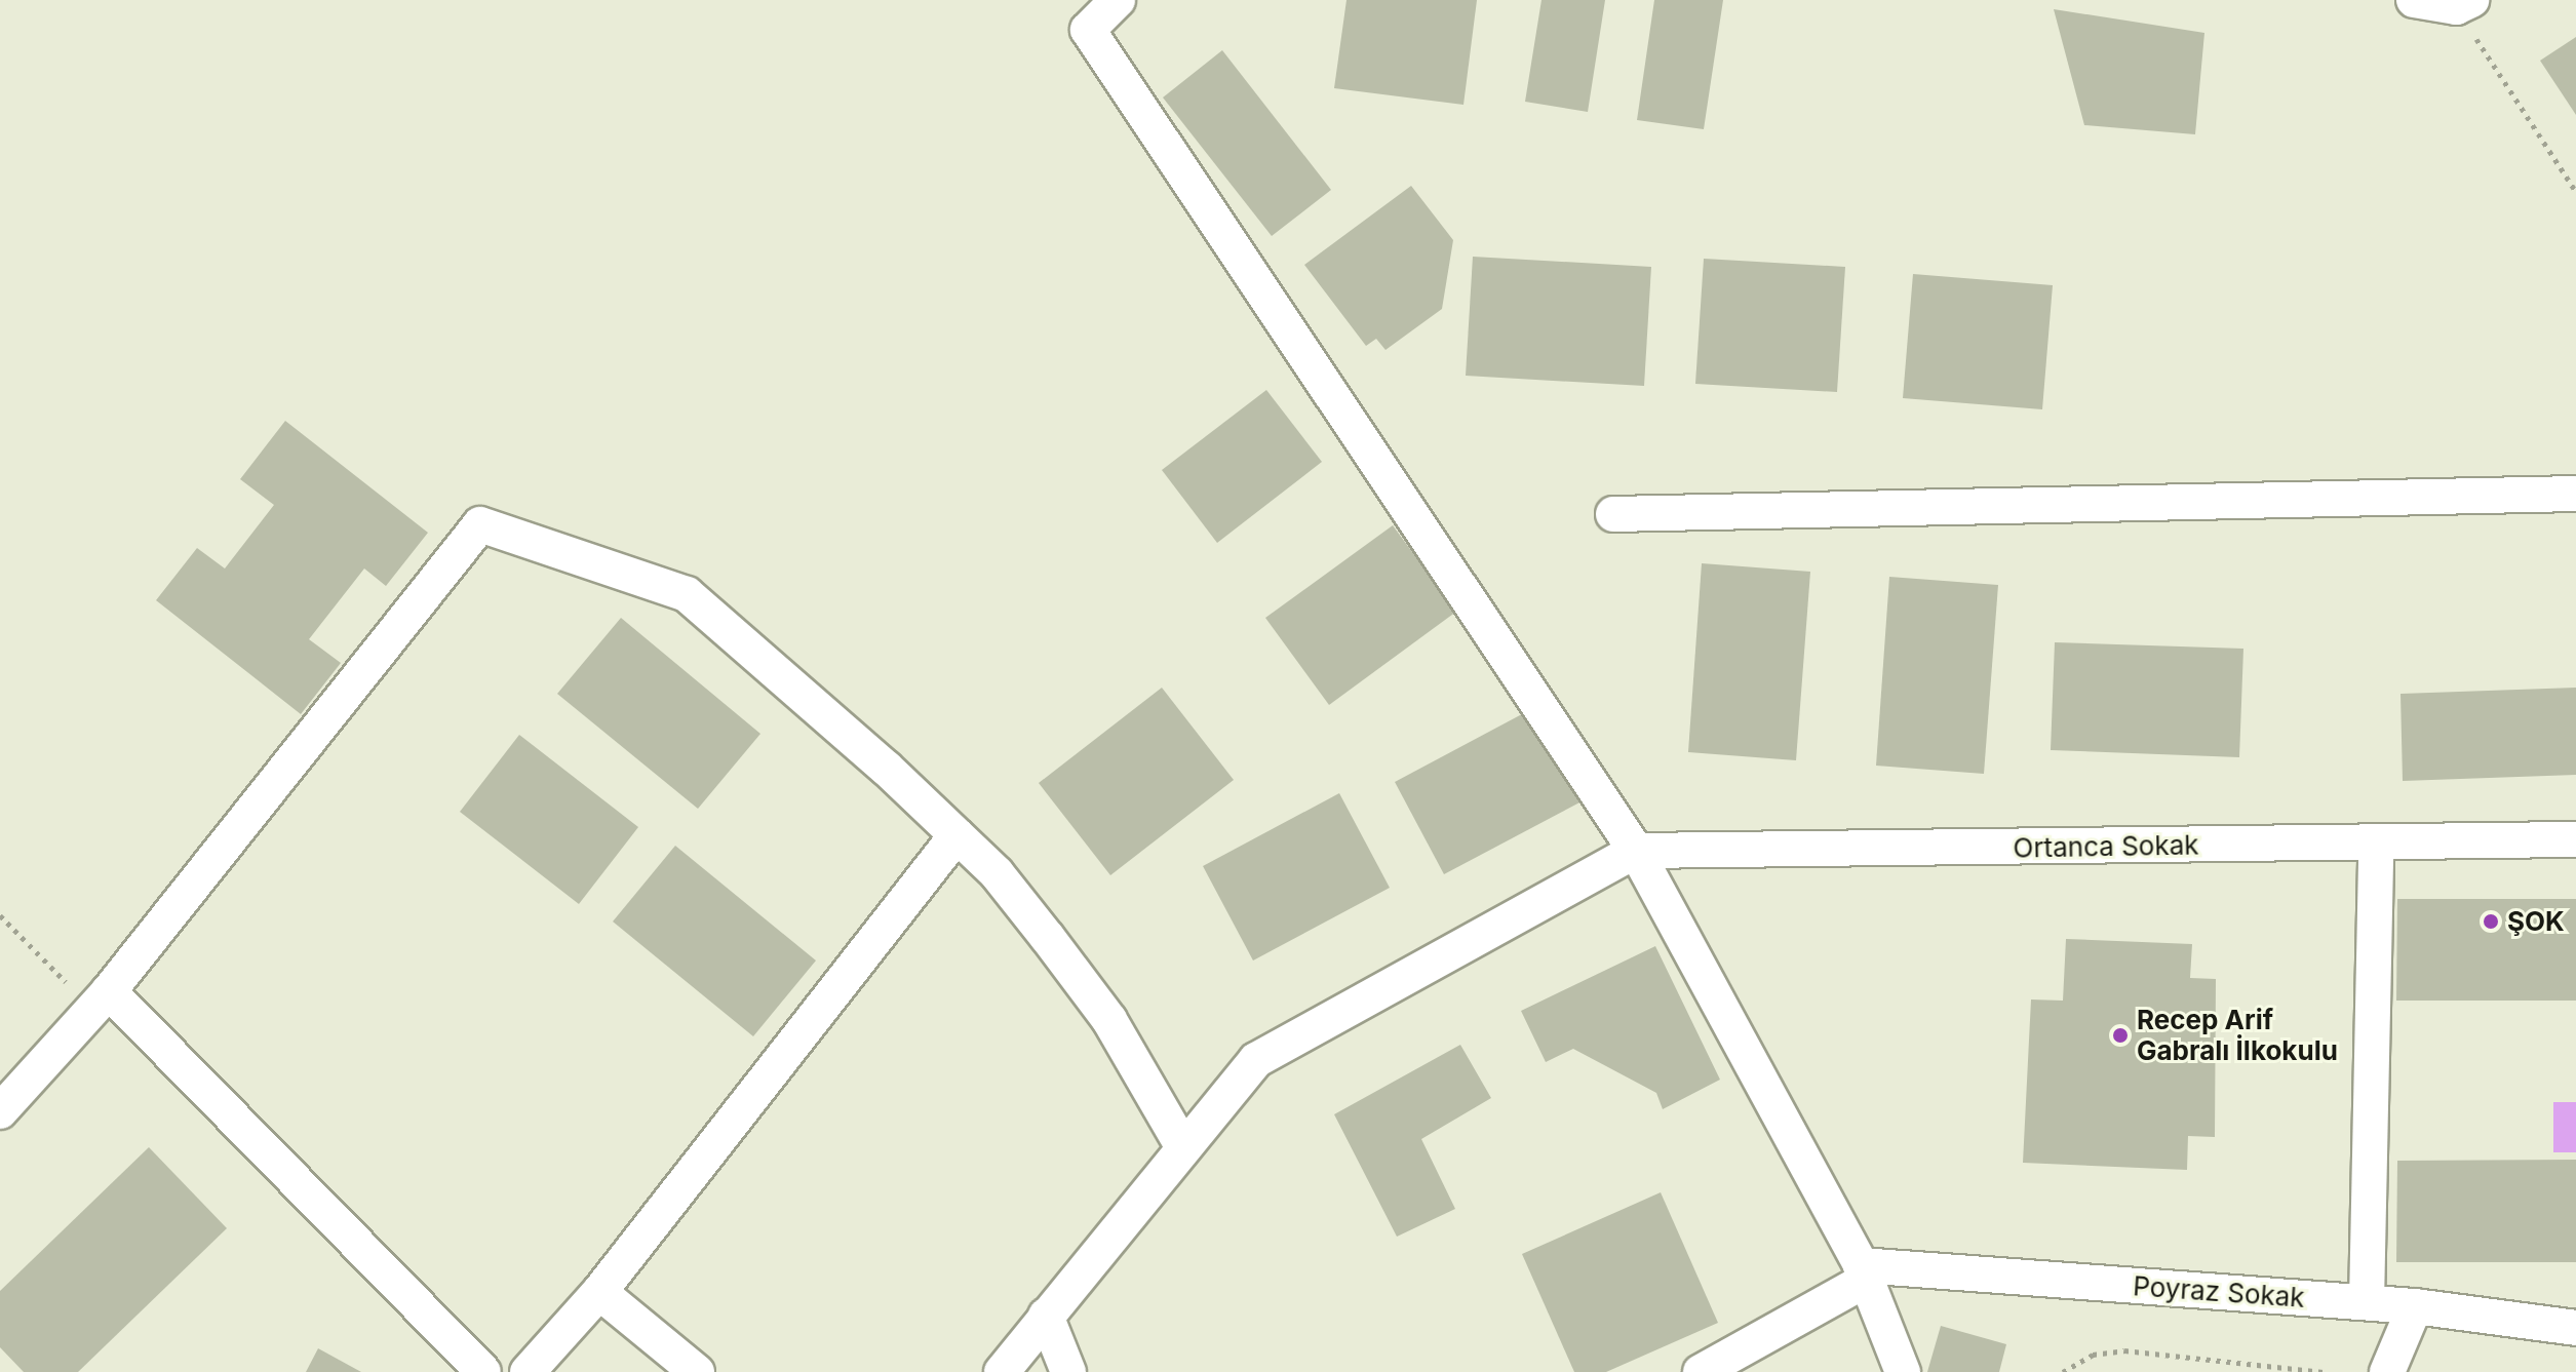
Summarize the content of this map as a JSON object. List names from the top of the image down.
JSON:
{
  "streets": {
    "street": ["Ortanca Sokak", "Poyraz Sokak"]
  },
  "places": ["ŞOK", "Recep Arif Gabralı İlkokulu"]
}
